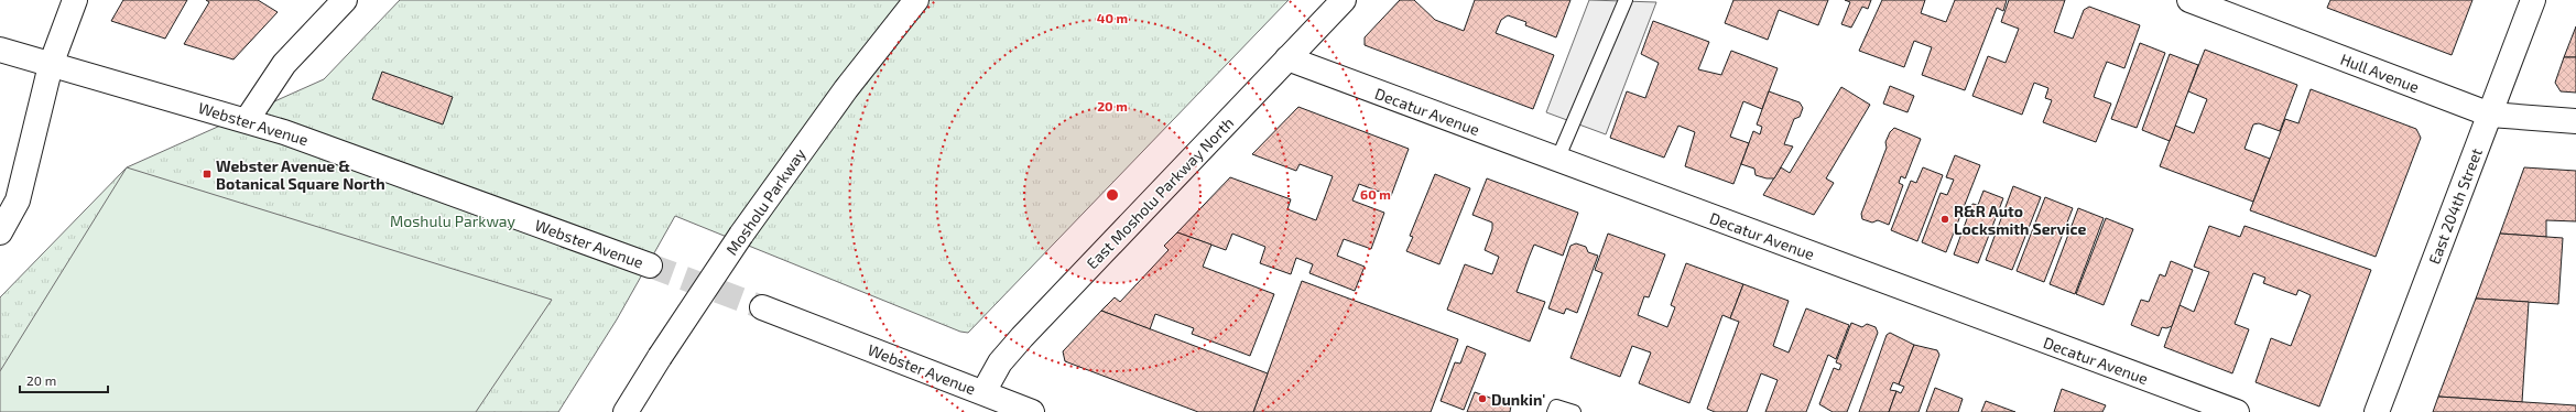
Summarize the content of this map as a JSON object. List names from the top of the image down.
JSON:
{
  "streets": {
    "street": [
      "Hull Avenue",
      "Decatur Avenue",
      "Webster Avenue",
      "East Mosholu Parkway North",
      "Mosholu Parkway",
      "East 204th Street"
    ]
  },
  "crossings": [
    ["Hull Avenue", "East 204th Street"],
    ["Decatur Avenue", "East Mosholu Parkway North"],
    ["Webster Avenue", "East Mosholu Parkway North"]
  ],
  "parks": ["Moshulu Parkway"],
  "places": {
    "transit": ["Webster Avenue & Botanical Square North"],
    "other": ["R&R Auto Locksmith Service", "Dunkin'"]
  },
  "scale_bar": "20 m",
  "rings": ["40 m", "20 m", "60 m"]
}
